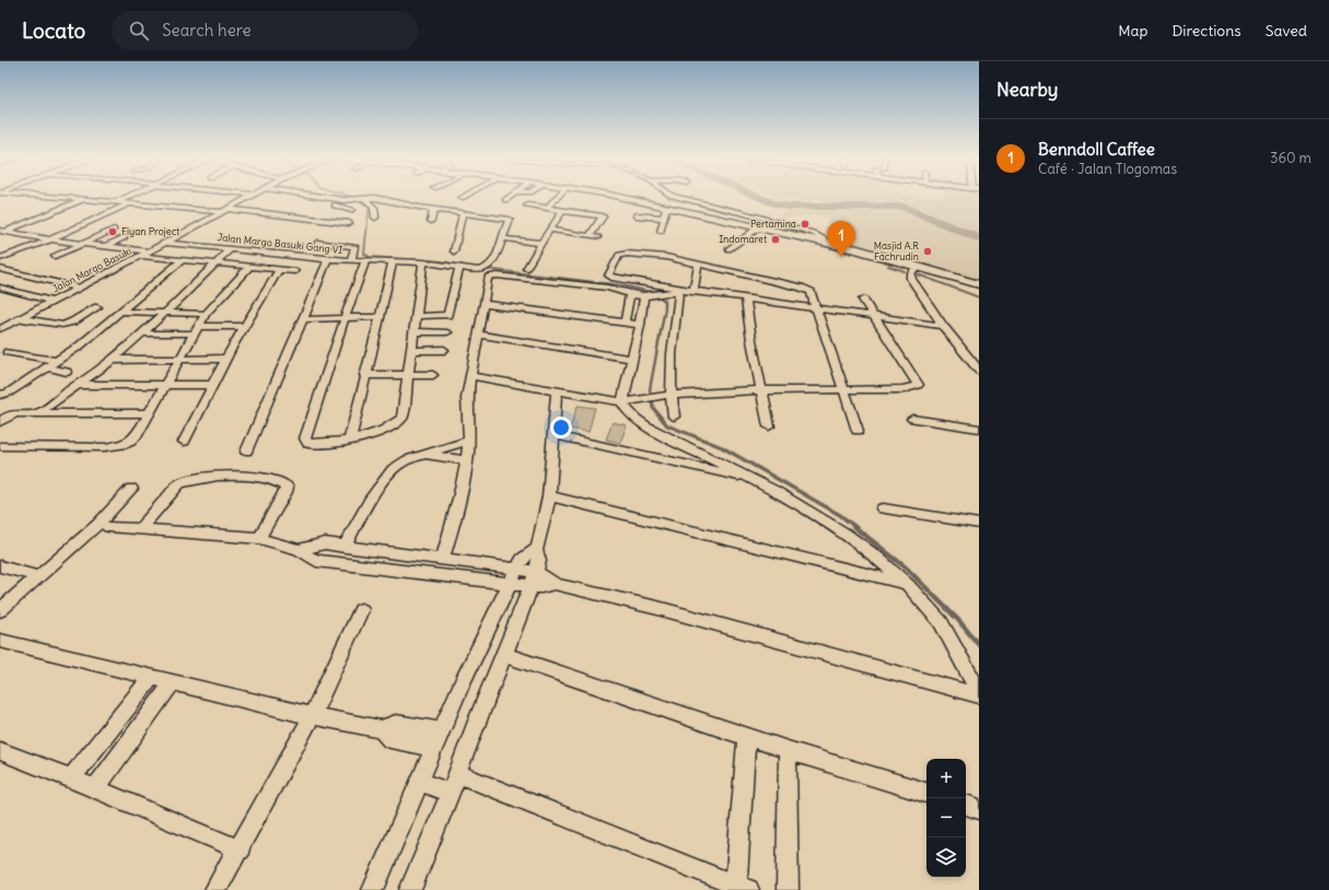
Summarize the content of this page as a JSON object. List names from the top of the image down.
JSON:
{
  "streets": {
    "street": ["Jalan Margo Basuki Gang VI", "Jalan Margo Basuki"]
  },
  "crossings": [
    ["Jalan Margo Basuki Gang VI", "Jalan Margo Basuki"]
  ],
  "places": [
    "Pertamina",
    "Fiyan Project",
    "Indomaret",
    "Masjid A.R Fachrudin"
  ],
  "page": {
    "header": "Locato",
    "search": "Search here",
    "nav": ["Map", "Directions", "Saved"],
    "heading": "Nearby",
    "list": [
      {
        "mark": "1",
        "name": "Benndoll Caffee",
        "note": "Café · Jalan Tlogomas",
        "value": "360 m"
      }
    ],
    "pins": "1",
    "map_buttons": ["+", "−"]
  }
}
